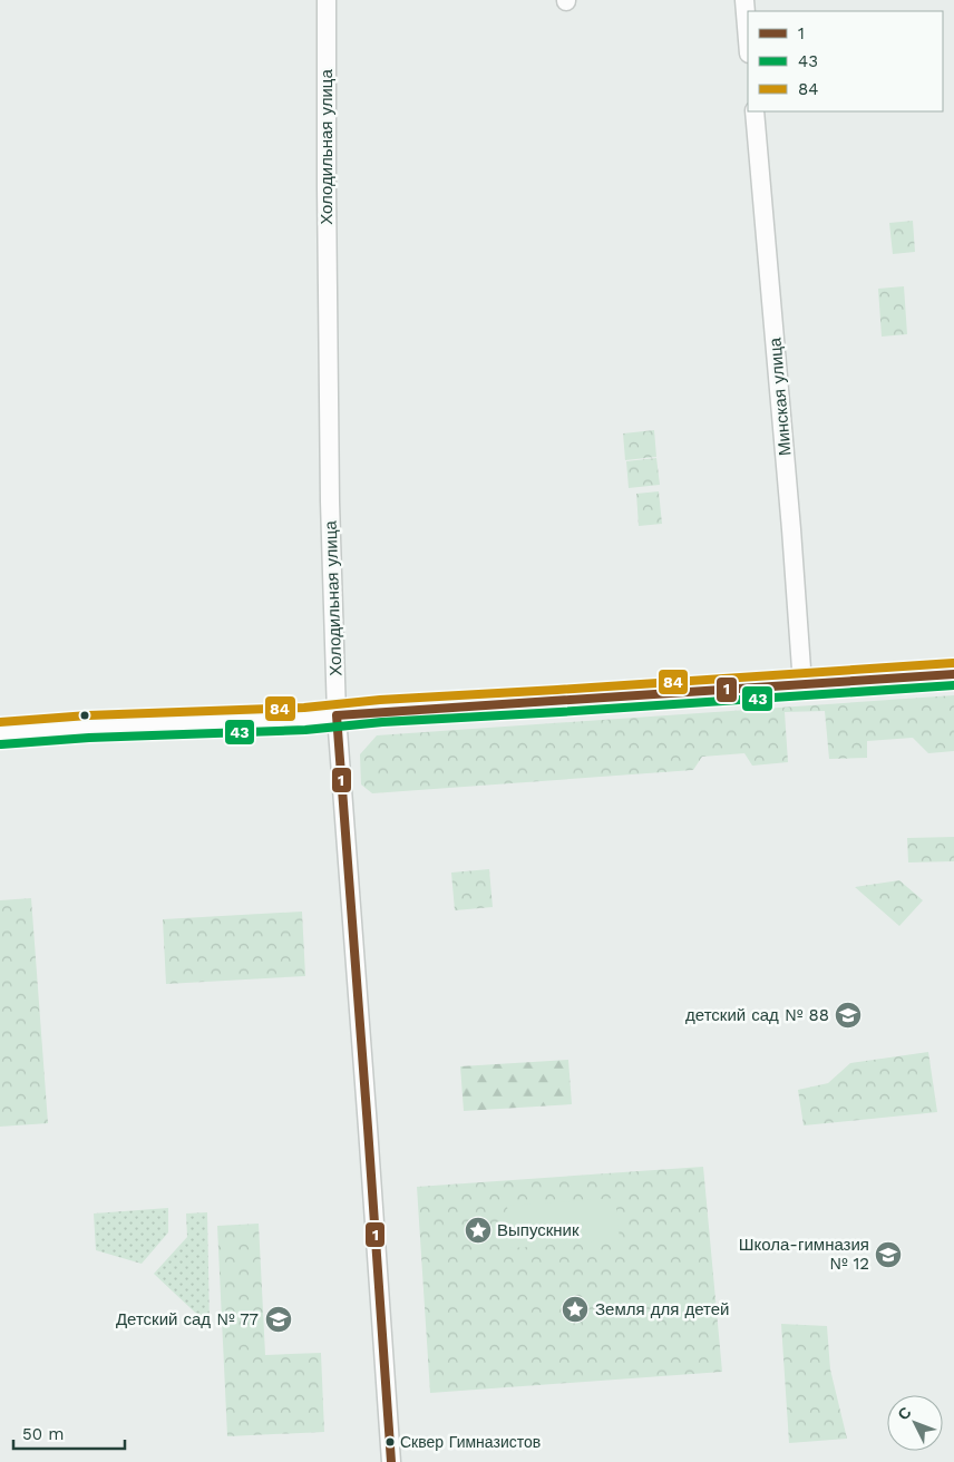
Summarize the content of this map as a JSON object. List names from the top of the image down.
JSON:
{
  "streets": {
    "street": ["Холодильная улица", "Минская улица"]
  },
  "places": {
    "school or university": ["детский сад № 88", "Школа-гимназия № 12", "Детский сад № 77"],
    "place": ["Выпускник", "Земля для детей"],
    "other": ["Сквер Гимназистов"]
  },
  "lines": ["transit line 84", "transit line 1", "transit line 43"],
  "legend": ["1", "43", "84"],
  "scale_bar": "50 m",
  "north": "top left"
}
